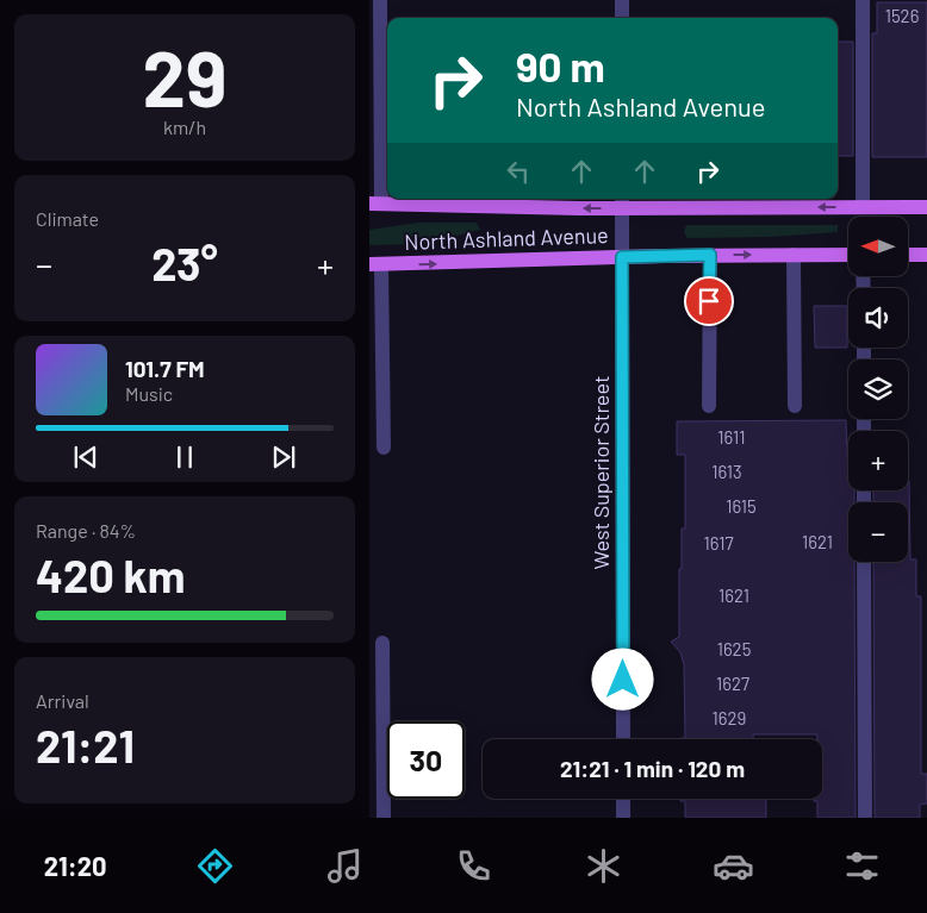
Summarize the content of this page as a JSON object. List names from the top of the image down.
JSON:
{
  "streets": {
    "main road": ["North Ashland Avenue"],
    "street": ["West Superior Street"]
  },
  "crossings": [
    ["North Ashland Avenue", "West Superior Street"]
  ],
  "house_numbers": [
    "1526",
    "1611",
    "1613",
    "1615",
    "1621",
    "1617",
    "1621",
    "1625",
    "1627",
    "1629"
  ],
  "north": "left",
  "page": {
    "tile": [
      ["29", "km/h"],
      "Climate",
      ["Range · 84%", "420 km"],
      ["Arrival", "21:21"]
    ],
    "turn": ["90 m", "North Ashland Avenue"],
    "map_buttons": ["+", "−"],
    "heat": ["−", "23°", "+"],
    "song": ["101.7 FM", "Music"],
    "limit": "30",
    "trip": "21:21 · 1 min · 120 m",
    "tabs": "21:20"
  }
}
